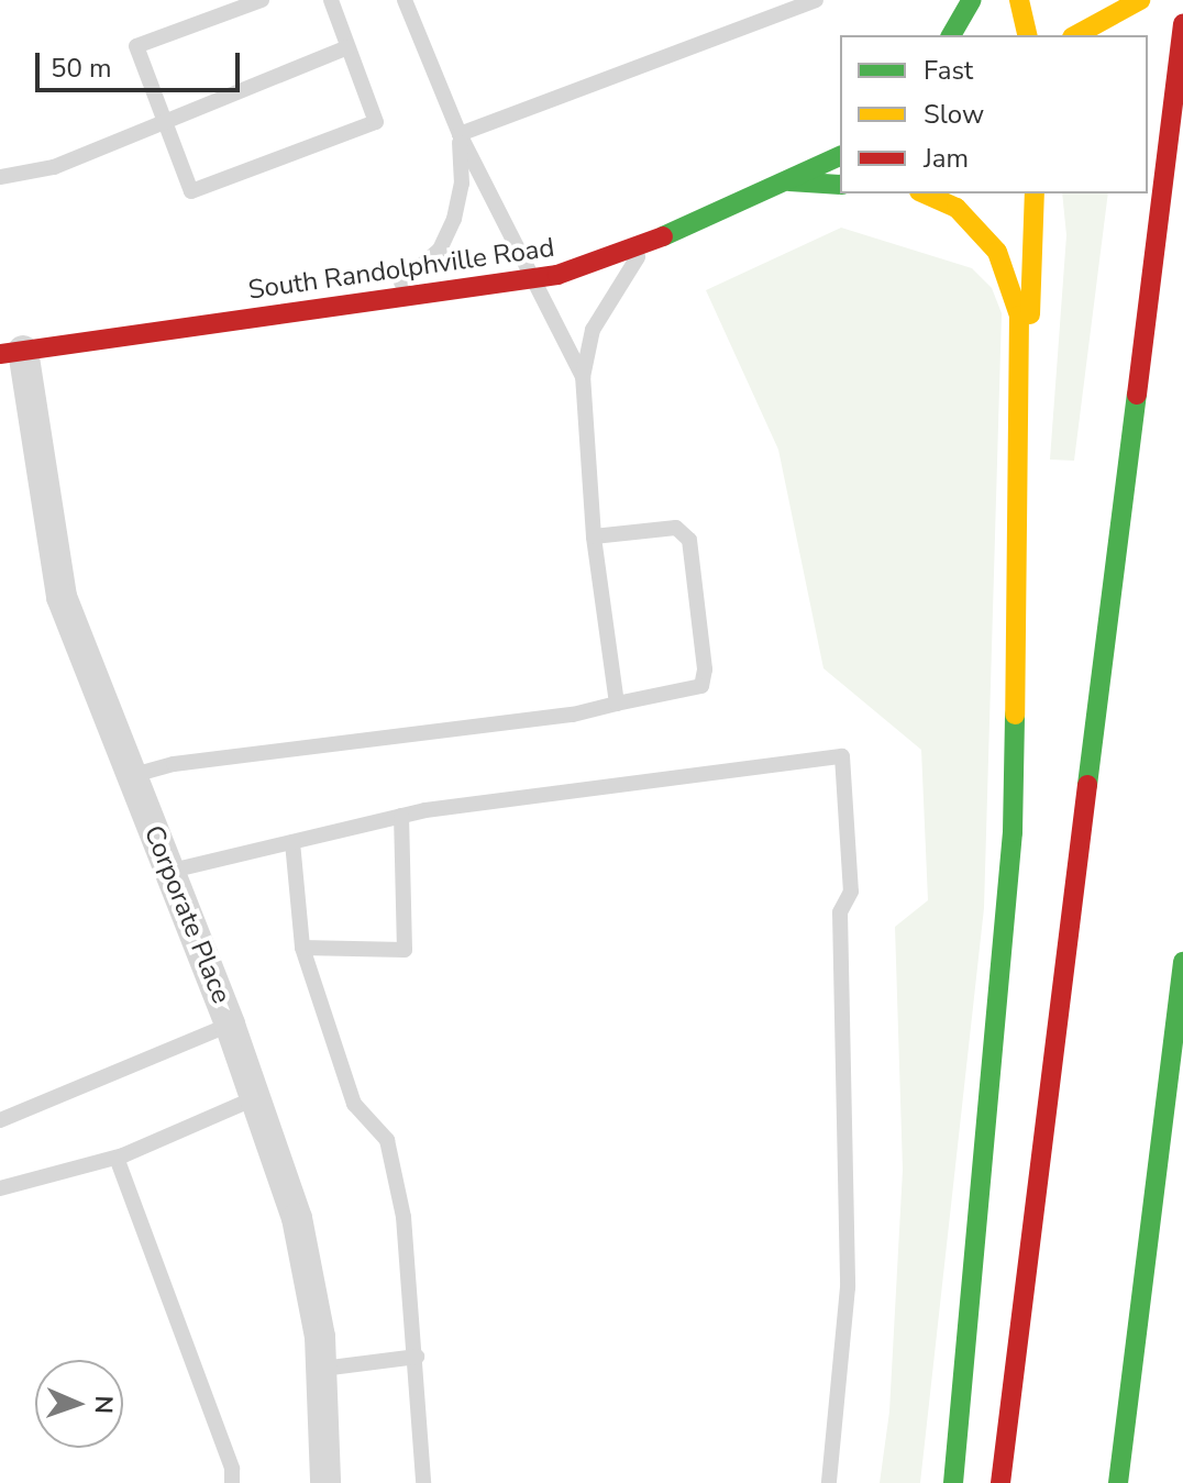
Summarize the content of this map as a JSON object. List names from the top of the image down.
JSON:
{
  "streets": {
    "main road": ["South Randolphville Road"],
    "street": ["Corporate Place"]
  },
  "crossings": [
    ["South Randolphville Road", "Corporate Place"]
  ],
  "legend": ["Fast", "Slow", "Jam"],
  "scale_bar": "50 m",
  "north": "right"
}
